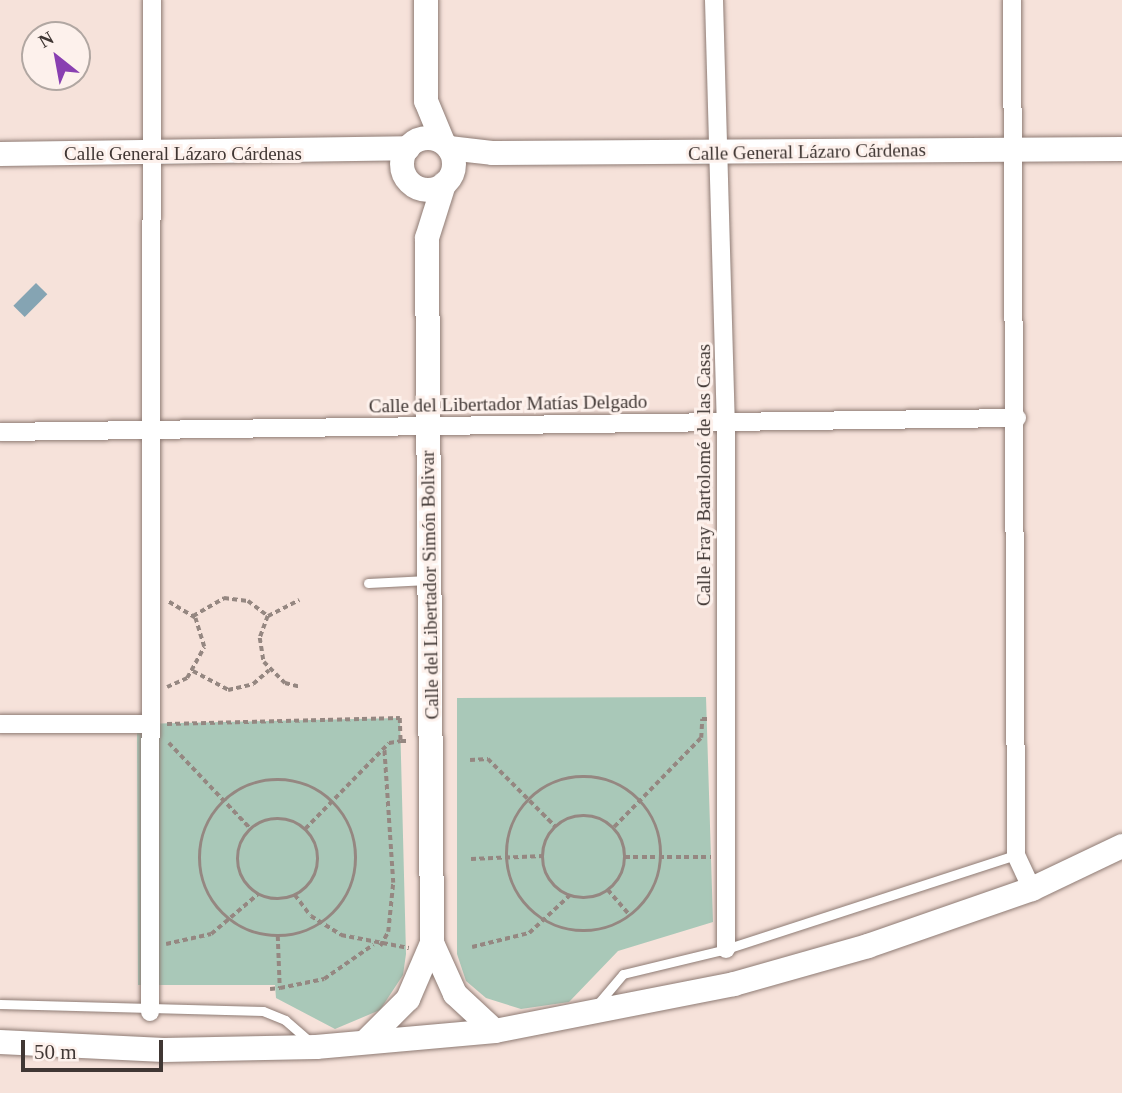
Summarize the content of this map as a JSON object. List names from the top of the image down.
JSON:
{
  "streets": {
    "main road": ["Calle General Lázaro Cárdenas", "Calle del Libertador Simón Bolivar"],
    "street": ["Calle del Libertador Matías Delgado", "Calle Fray Bartolomé de las Casas"]
  },
  "crossings": [
    ["Calle General Lázaro Cárdenas", "Calle Fray Bartolomé de las Casas"],
    ["Calle General Lázaro Cárdenas", "Calle del Libertador Simón Bolivar"],
    ["Calle del Libertador Matías Delgado", "Calle Fray Bartolomé de las Casas"],
    ["Calle del Libertador Matías Delgado", "Calle del Libertador Simón Bolivar"]
  ],
  "scale_bar": "50 m",
  "north": "top left"
}
